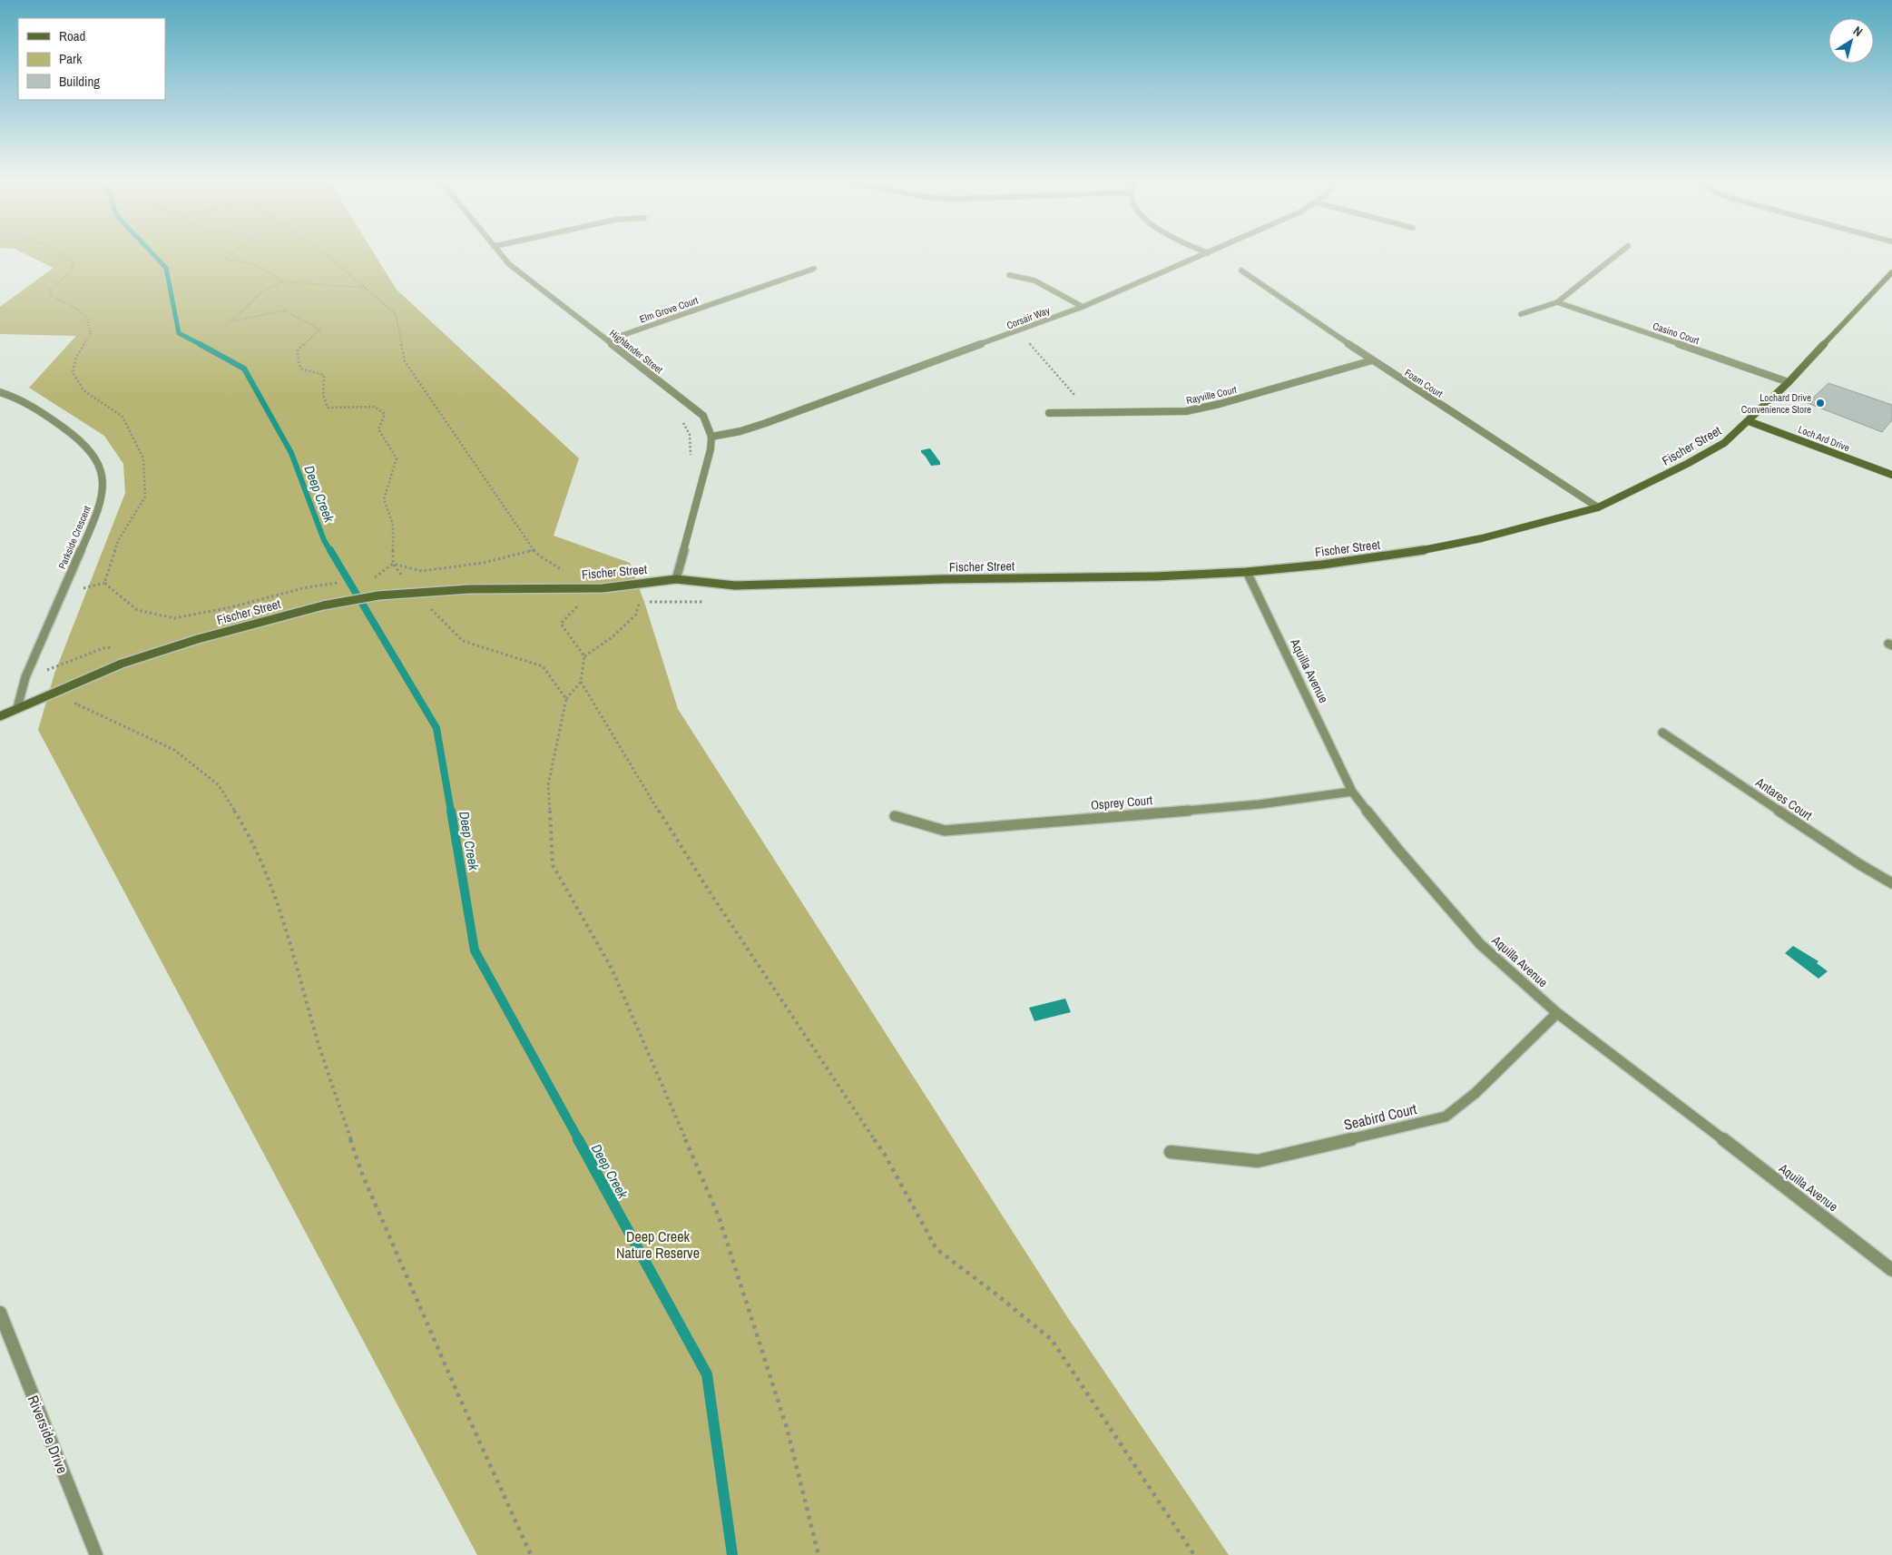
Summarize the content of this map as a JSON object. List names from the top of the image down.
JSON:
{
  "streets": {
    "street": [
      "Elm Grove Court",
      "Corsair Way",
      "Casino Court",
      "Highlander Street",
      "Foam Court",
      "Rayville Court",
      "Loch Ard Drive",
      "Fischer Street",
      "Parkside Crescent",
      "Aquilla Avenue",
      "Antares Court",
      "Osprey Court",
      "Seabird Court",
      "Riverside Drive"
    ]
  },
  "crossings": [
    ["Elm Grove Court", "Highlander Street"],
    ["Corsair Way", "Highlander Street"],
    ["Casino Court", "Fischer Street"],
    ["Foam Court", "Rayville Court"],
    ["Foam Court", "Fischer Street"],
    ["Loch Ard Drive", "Fischer Street"],
    ["Fischer Street", "Parkside Crescent"],
    ["Fischer Street", "Aquilla Avenue"],
    ["Aquilla Avenue", "Osprey Court"],
    ["Aquilla Avenue", "Seabird Court"]
  ],
  "water": ["Deep Creek"],
  "parks": ["Deep Creek Nature Reserve"],
  "places": ["Lochard Drive Convenience Store"],
  "legend": ["Road", "Park", "Building"],
  "north": "top right"
}
